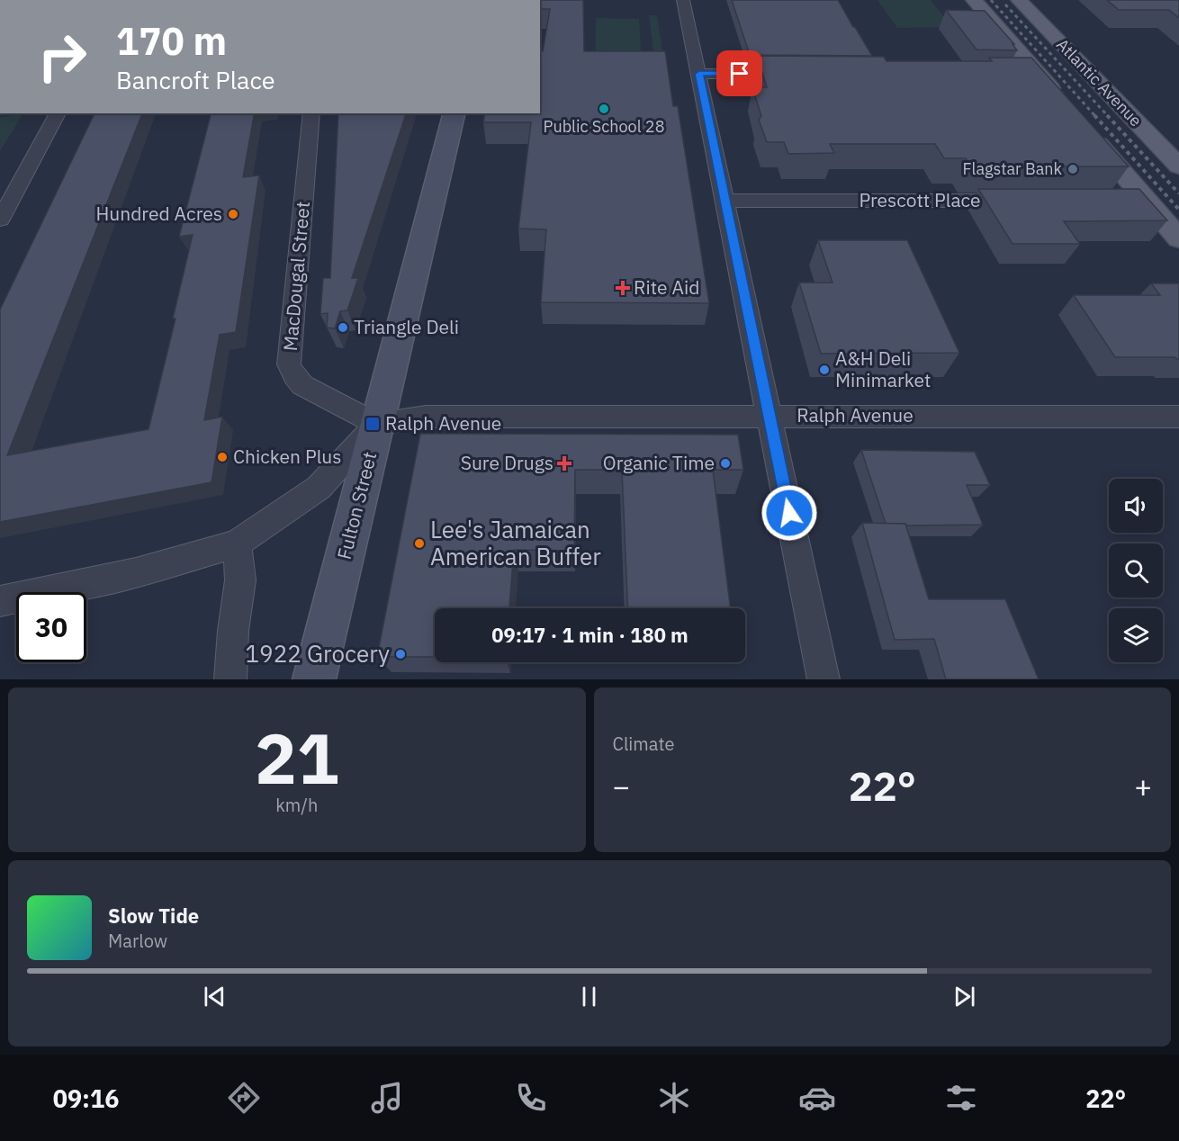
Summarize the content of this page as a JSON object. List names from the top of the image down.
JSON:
{
  "streets": {
    "main road": ["Atlantic Avenue", "Fulton Street"],
    "street": ["Prescott Place", "MacDougal Street", "Ralph Avenue"]
  },
  "crossings": [
    ["MacDougal Street", "Ralph Avenue"],
    ["MacDougal Street", "Fulton Street"],
    ["Ralph Avenue", "Fulton Street"]
  ],
  "places": {
    "other": [
      "Public School 28",
      "Flagstar Bank",
      "Hundred Acres",
      "Triangle Deli",
      "A&H Deli Minimarket",
      "Chicken Plus",
      "Organic Time",
      "Lee's Jamaican American Buffer",
      "1922 Grocery"
    ],
    "health": ["Rite Aid", "Sure Drugs"],
    "transit": ["Ralph Avenue"]
  },
  "page": {
    "turn": ["170 m", "Bancroft Place"],
    "limit": "30",
    "trip": "09:17 · 1 min · 180 m",
    "tile": [
      ["21", "km/h"],
      "Climate"
    ],
    "heat": ["−", "22°", "+"],
    "song": ["Slow Tide", "Marlow"],
    "tabs": ["09:16", "22°"]
  }
}
